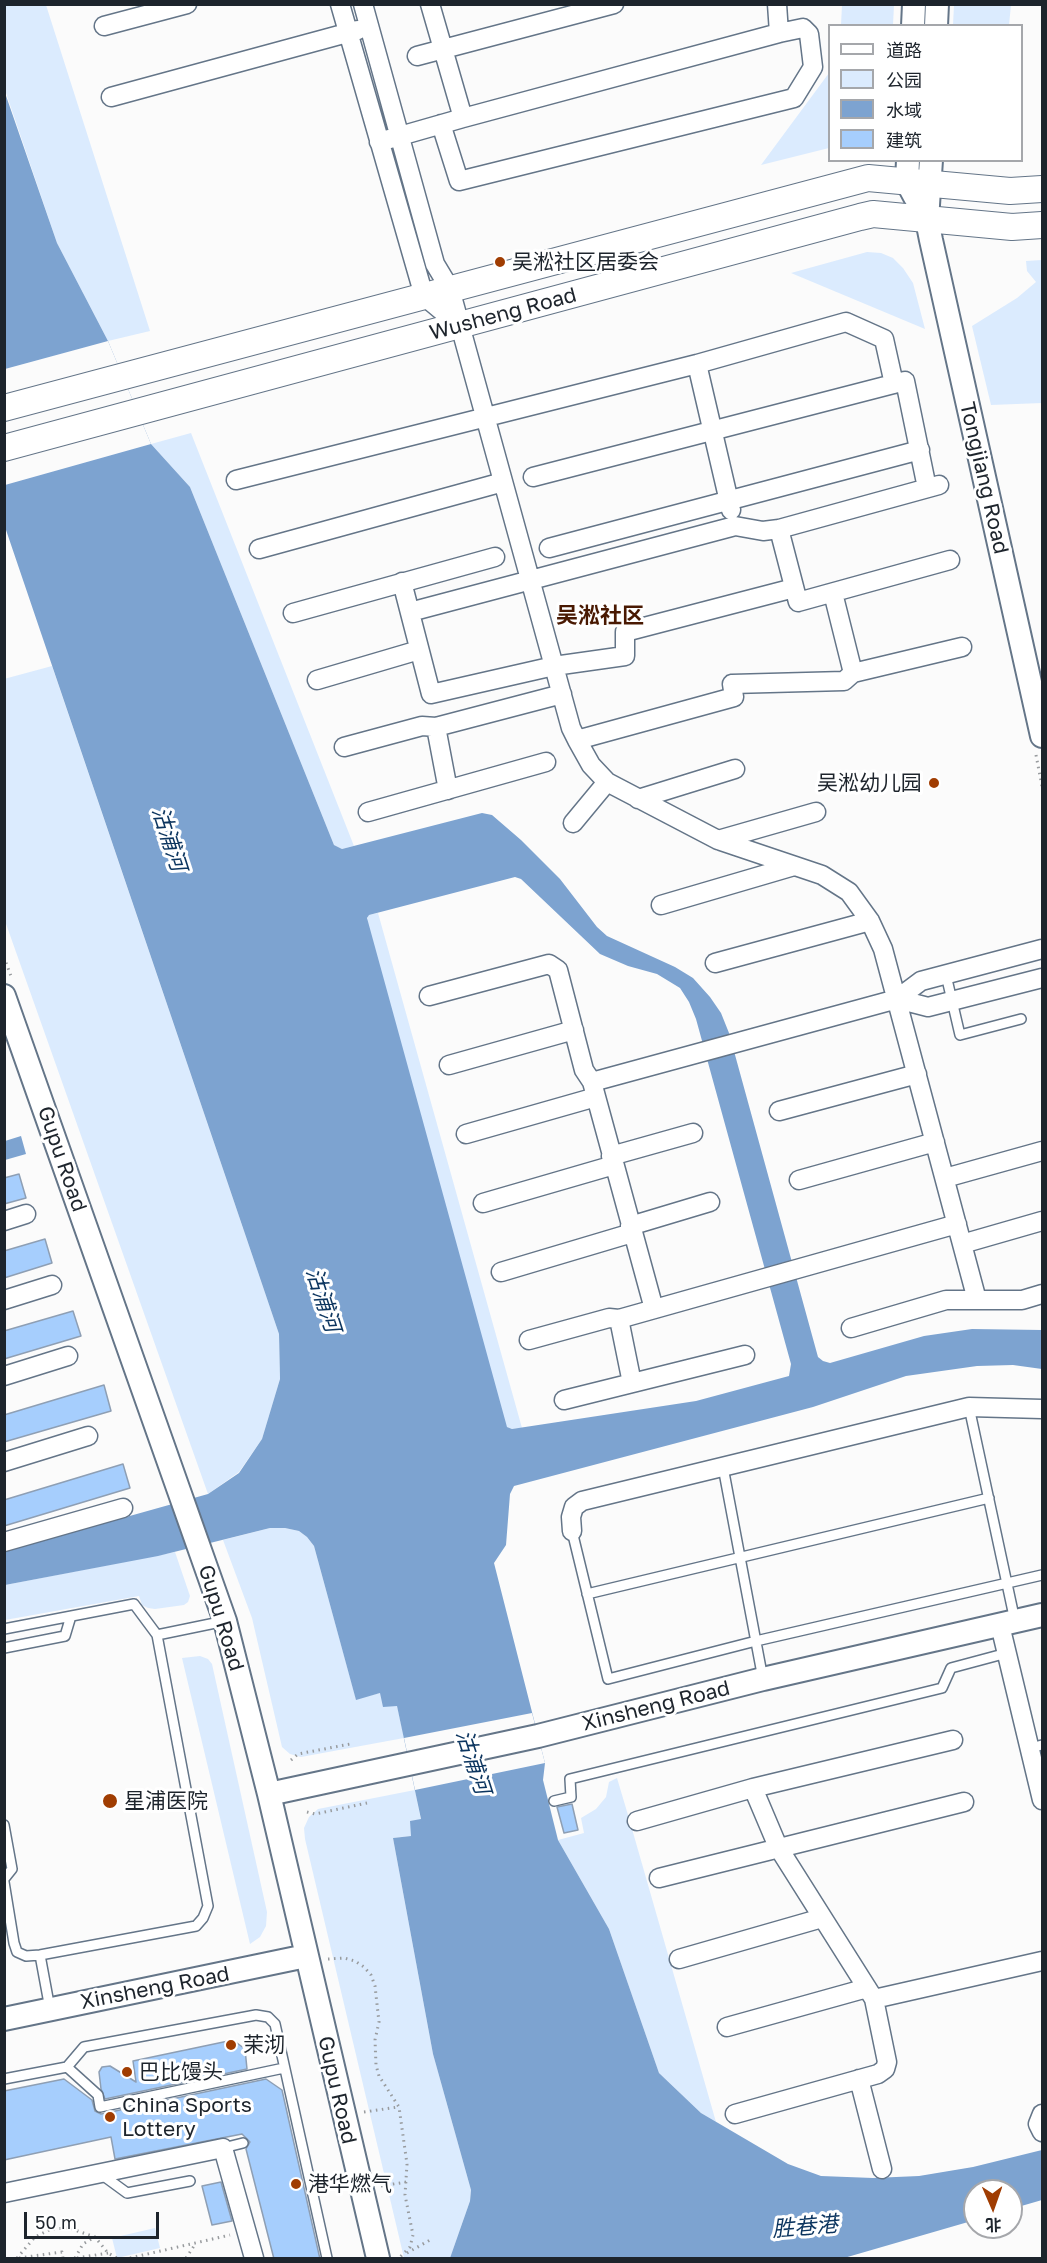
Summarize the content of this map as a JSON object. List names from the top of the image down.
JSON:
{
  "streets": {
    "main road": ["Wusheng Road"],
    "street": ["Tongjiang Road", "Gupu Road", "Xinsheng Road"]
  },
  "crossings": [
    ["Wusheng Road", "Tongjiang Road"],
    ["Gupu Road", "Xinsheng Road"]
  ],
  "districts": ["吴淞社区"],
  "water": ["沽浦河", "胜巷港"],
  "places": [
    "吴淞社区居委会",
    "吴淞幼儿园",
    "星浦医院",
    "茉沏",
    "巴比馒头",
    "China Sports Lottery",
    "港华燃气"
  ],
  "legend": [
    "道路",
    "公园",
    "水域",
    "建筑"
  ],
  "scale_bar": "50 m",
  "north": "bottom"
}
